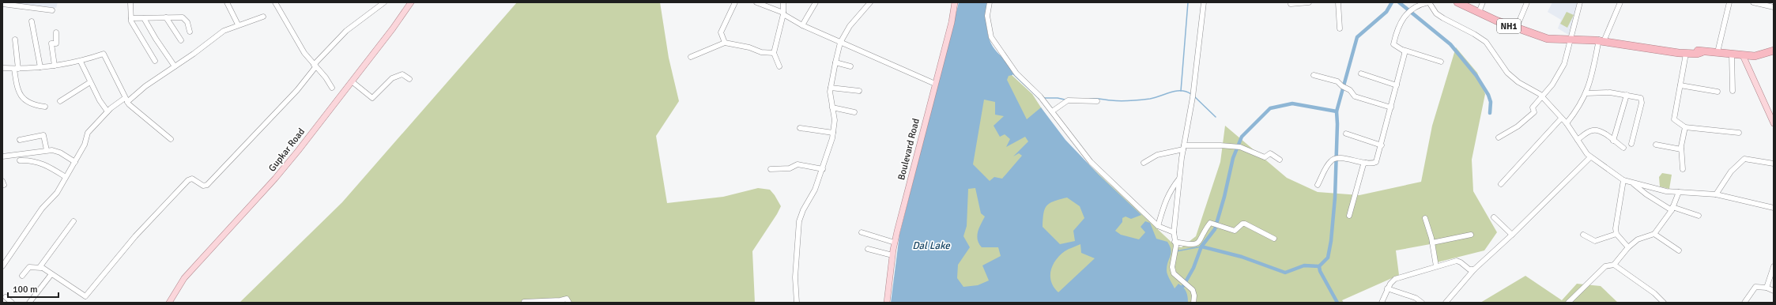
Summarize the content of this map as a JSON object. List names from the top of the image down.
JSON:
{
  "streets": {
    "highway": ["NH1"],
    "main road": ["Boulevard Road", "Gupkar Road"]
  },
  "water": ["Dal Lake"],
  "scale_bar": "100 m"
}
